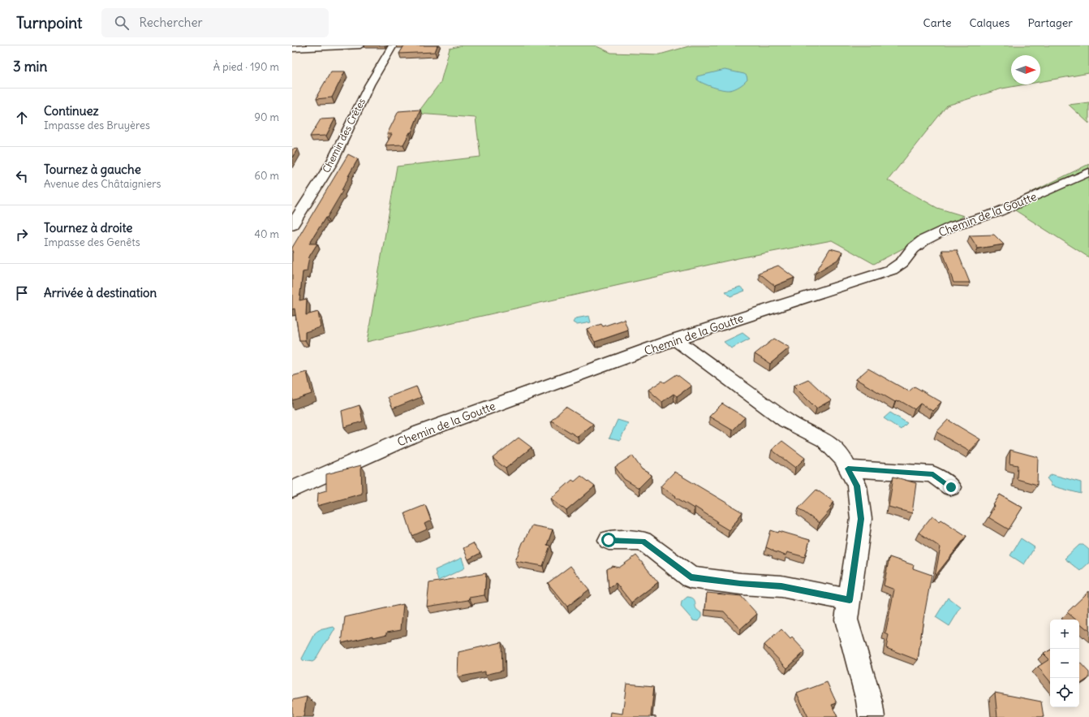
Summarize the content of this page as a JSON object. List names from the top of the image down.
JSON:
{
  "streets": {
    "street": ["Chemin des Crêtes", "Chemin de la Goutte"]
  },
  "north": "right",
  "page": {
    "header": "Turnpoint",
    "search": "Rechercher",
    "nav": ["Carte", "Calques", "Partager"],
    "heading": ["3 min", "À pied · 190 m"],
    "list": [
      ["Continuez", "Impasse des Bruyères", "90 m"],
      ["Tournez à gauche", "Avenue des Châtaigniers", "60 m"],
      ["Tournez à droite", "Impasse des Genêts", "40 m"],
      "Arrivée à destination"
    ],
    "map_buttons": ["+", "−"]
  }
}
